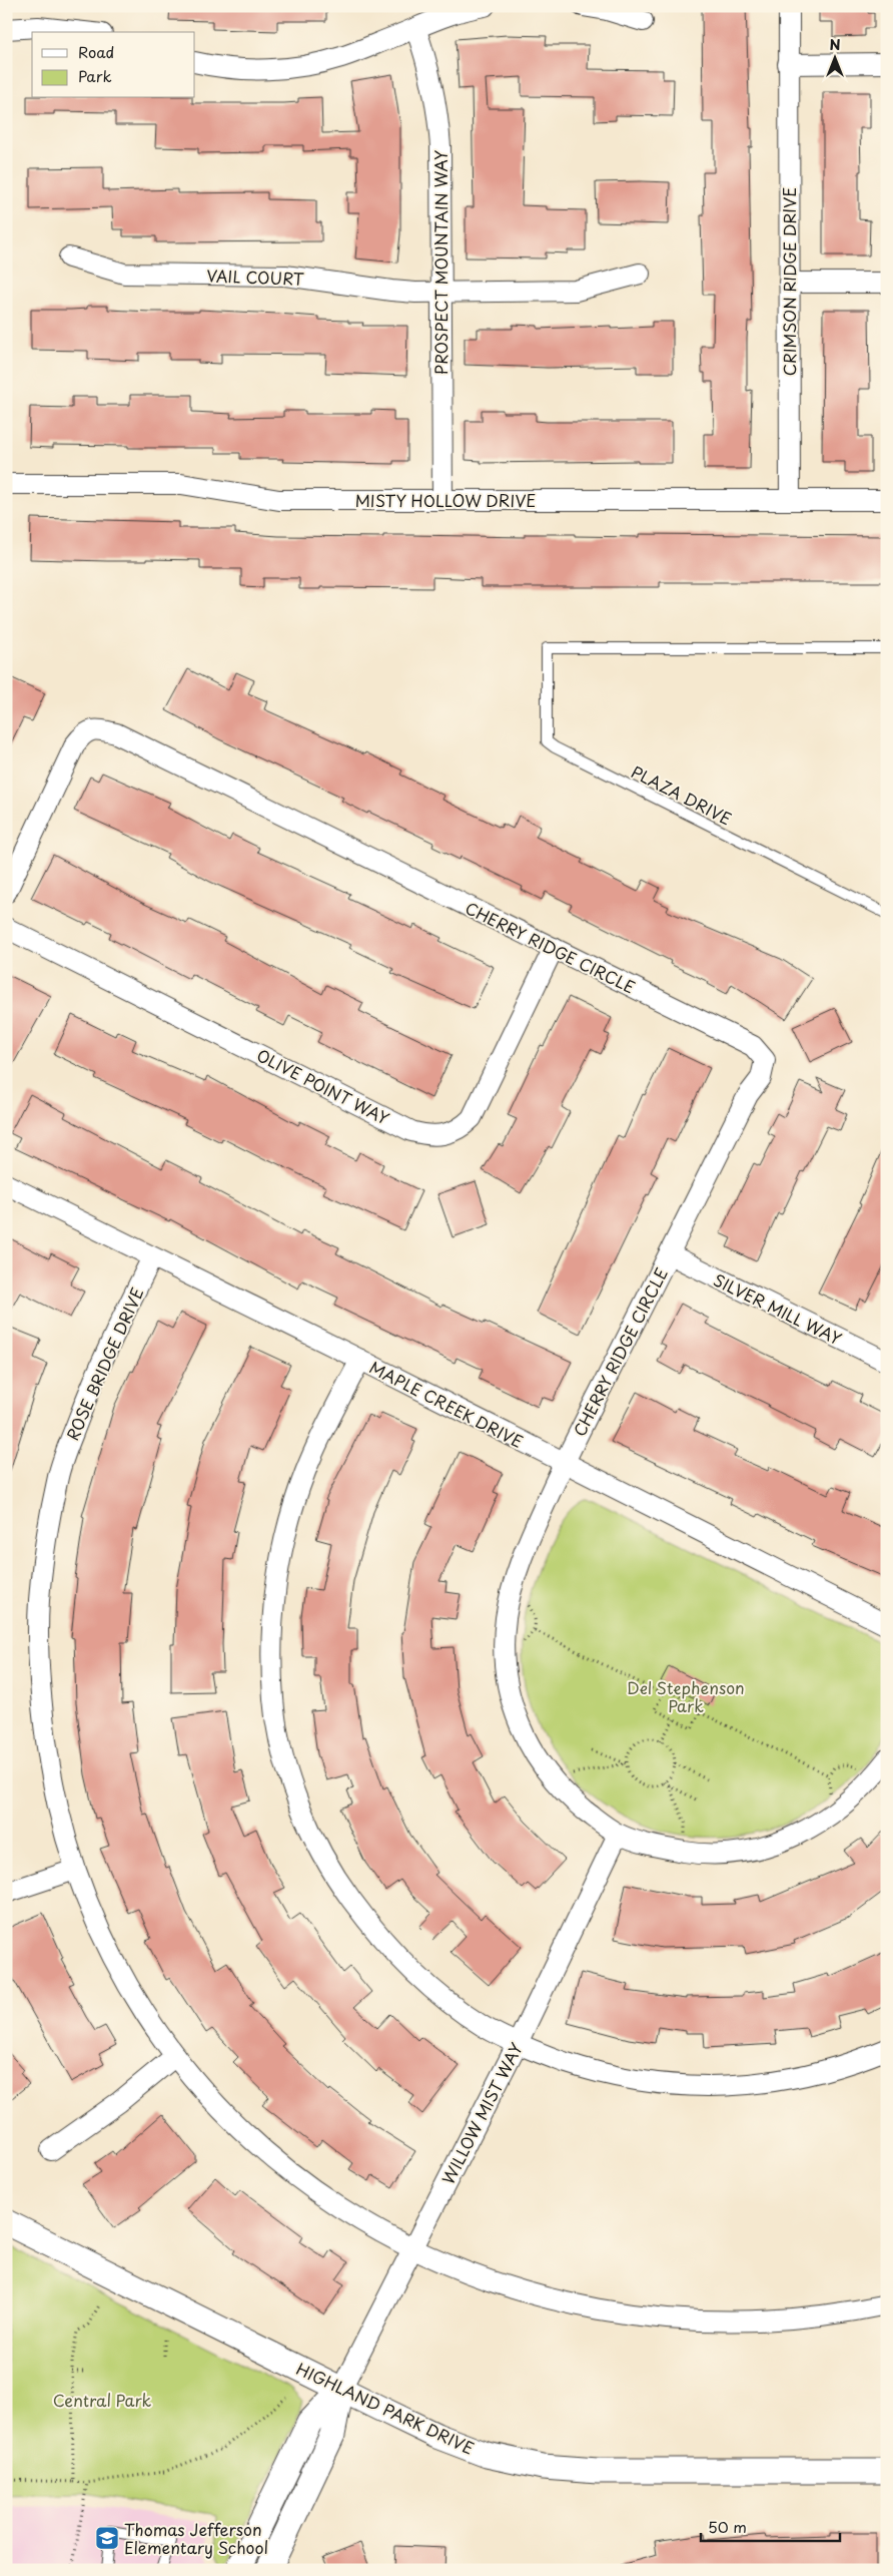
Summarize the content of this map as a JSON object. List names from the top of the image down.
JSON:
{
  "streets": {
    "street": [
      "PROSPECT MOUNTAIN WAY",
      "VAIL COURT",
      "CRIMSON RIDGE DRIVE",
      "MISTY HOLLOW DRIVE",
      "CHERRY RIDGE CIRCLE",
      "OLIVE POINT WAY",
      "SILVER MILL WAY",
      "ROSE BRIDGE DRIVE",
      "MAPLE CREEK DRIVE",
      "WILLOW MIST WAY",
      "HIGHLAND PARK DRIVE"
    ],
    "lane": ["PLAZA DRIVE"]
  },
  "crossings": [
    ["PROSPECT MOUNTAIN WAY", "VAIL COURT"],
    ["PROSPECT MOUNTAIN WAY", "MISTY HOLLOW DRIVE"],
    ["CRIMSON RIDGE DRIVE", "MISTY HOLLOW DRIVE"],
    ["CHERRY RIDGE CIRCLE", "OLIVE POINT WAY"],
    ["CHERRY RIDGE CIRCLE", "SILVER MILL WAY"],
    ["CHERRY RIDGE CIRCLE", "MAPLE CREEK DRIVE"],
    ["CHERRY RIDGE CIRCLE", "WILLOW MIST WAY"],
    ["ROSE BRIDGE DRIVE", "MAPLE CREEK DRIVE"],
    ["ROSE BRIDGE DRIVE", "WILLOW MIST WAY"],
    ["WILLOW MIST WAY", "HIGHLAND PARK DRIVE"]
  ],
  "parks": ["Del Stephenson Park", "Central Park"],
  "places": {
    "school or university": ["Thomas Jefferson Elementary School"]
  },
  "legend": ["Road", "Park"],
  "scale_bar": "50 m",
  "north": "top"
}
